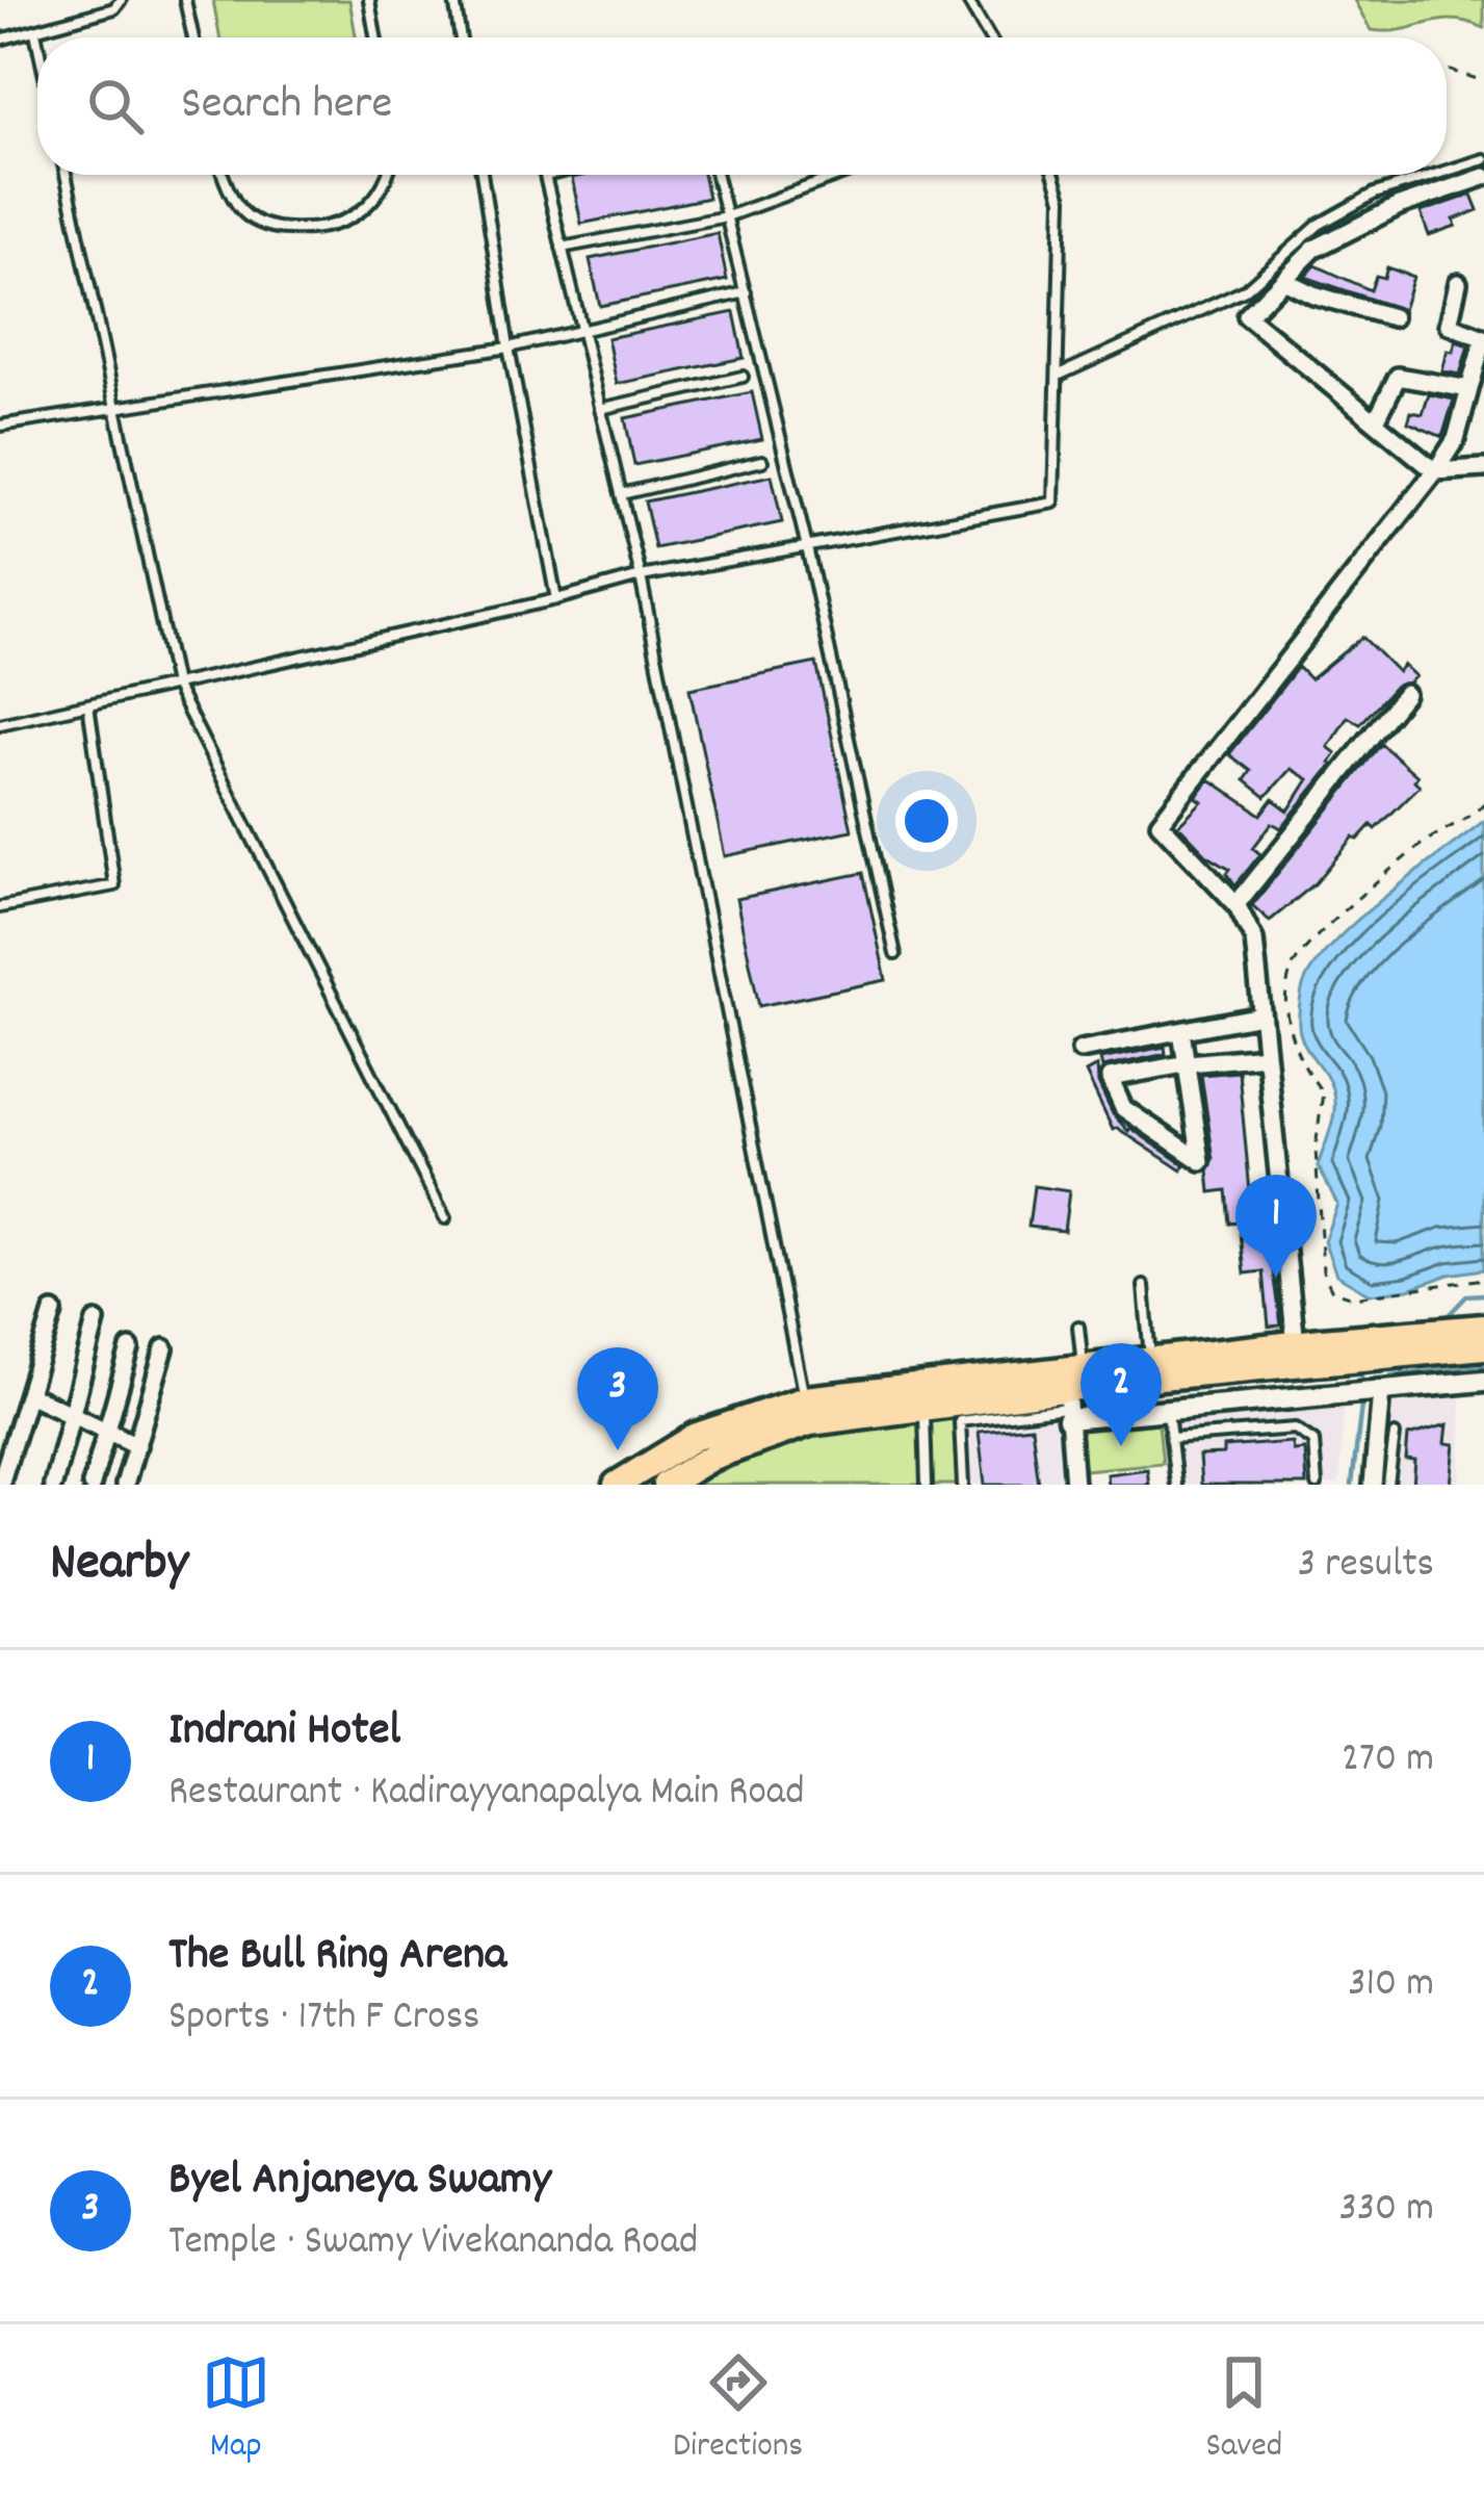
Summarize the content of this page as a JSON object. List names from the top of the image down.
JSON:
{
  "page": {
    "search": "Search here",
    "pins": ["1", "2", "3"],
    "heading": ["Nearby", "3 results"],
    "list": [
      {
        "mark": "1",
        "name": "Indrani Hotel",
        "note": "Restaurant · Kadirayyanapalya Main Road",
        "value": "270 m"
      },
      {
        "mark": "2",
        "name": "The Bull Ring Arena",
        "note": "Sports · 17th F Cross",
        "value": "310 m"
      },
      {
        "mark": "3",
        "name": "Byel Anjaneya Swamy",
        "note": "Temple · Swamy Vivekananda Road",
        "value": "330 m"
      }
    ],
    "nav": ["Map", "Directions", "Saved"]
  }
}
